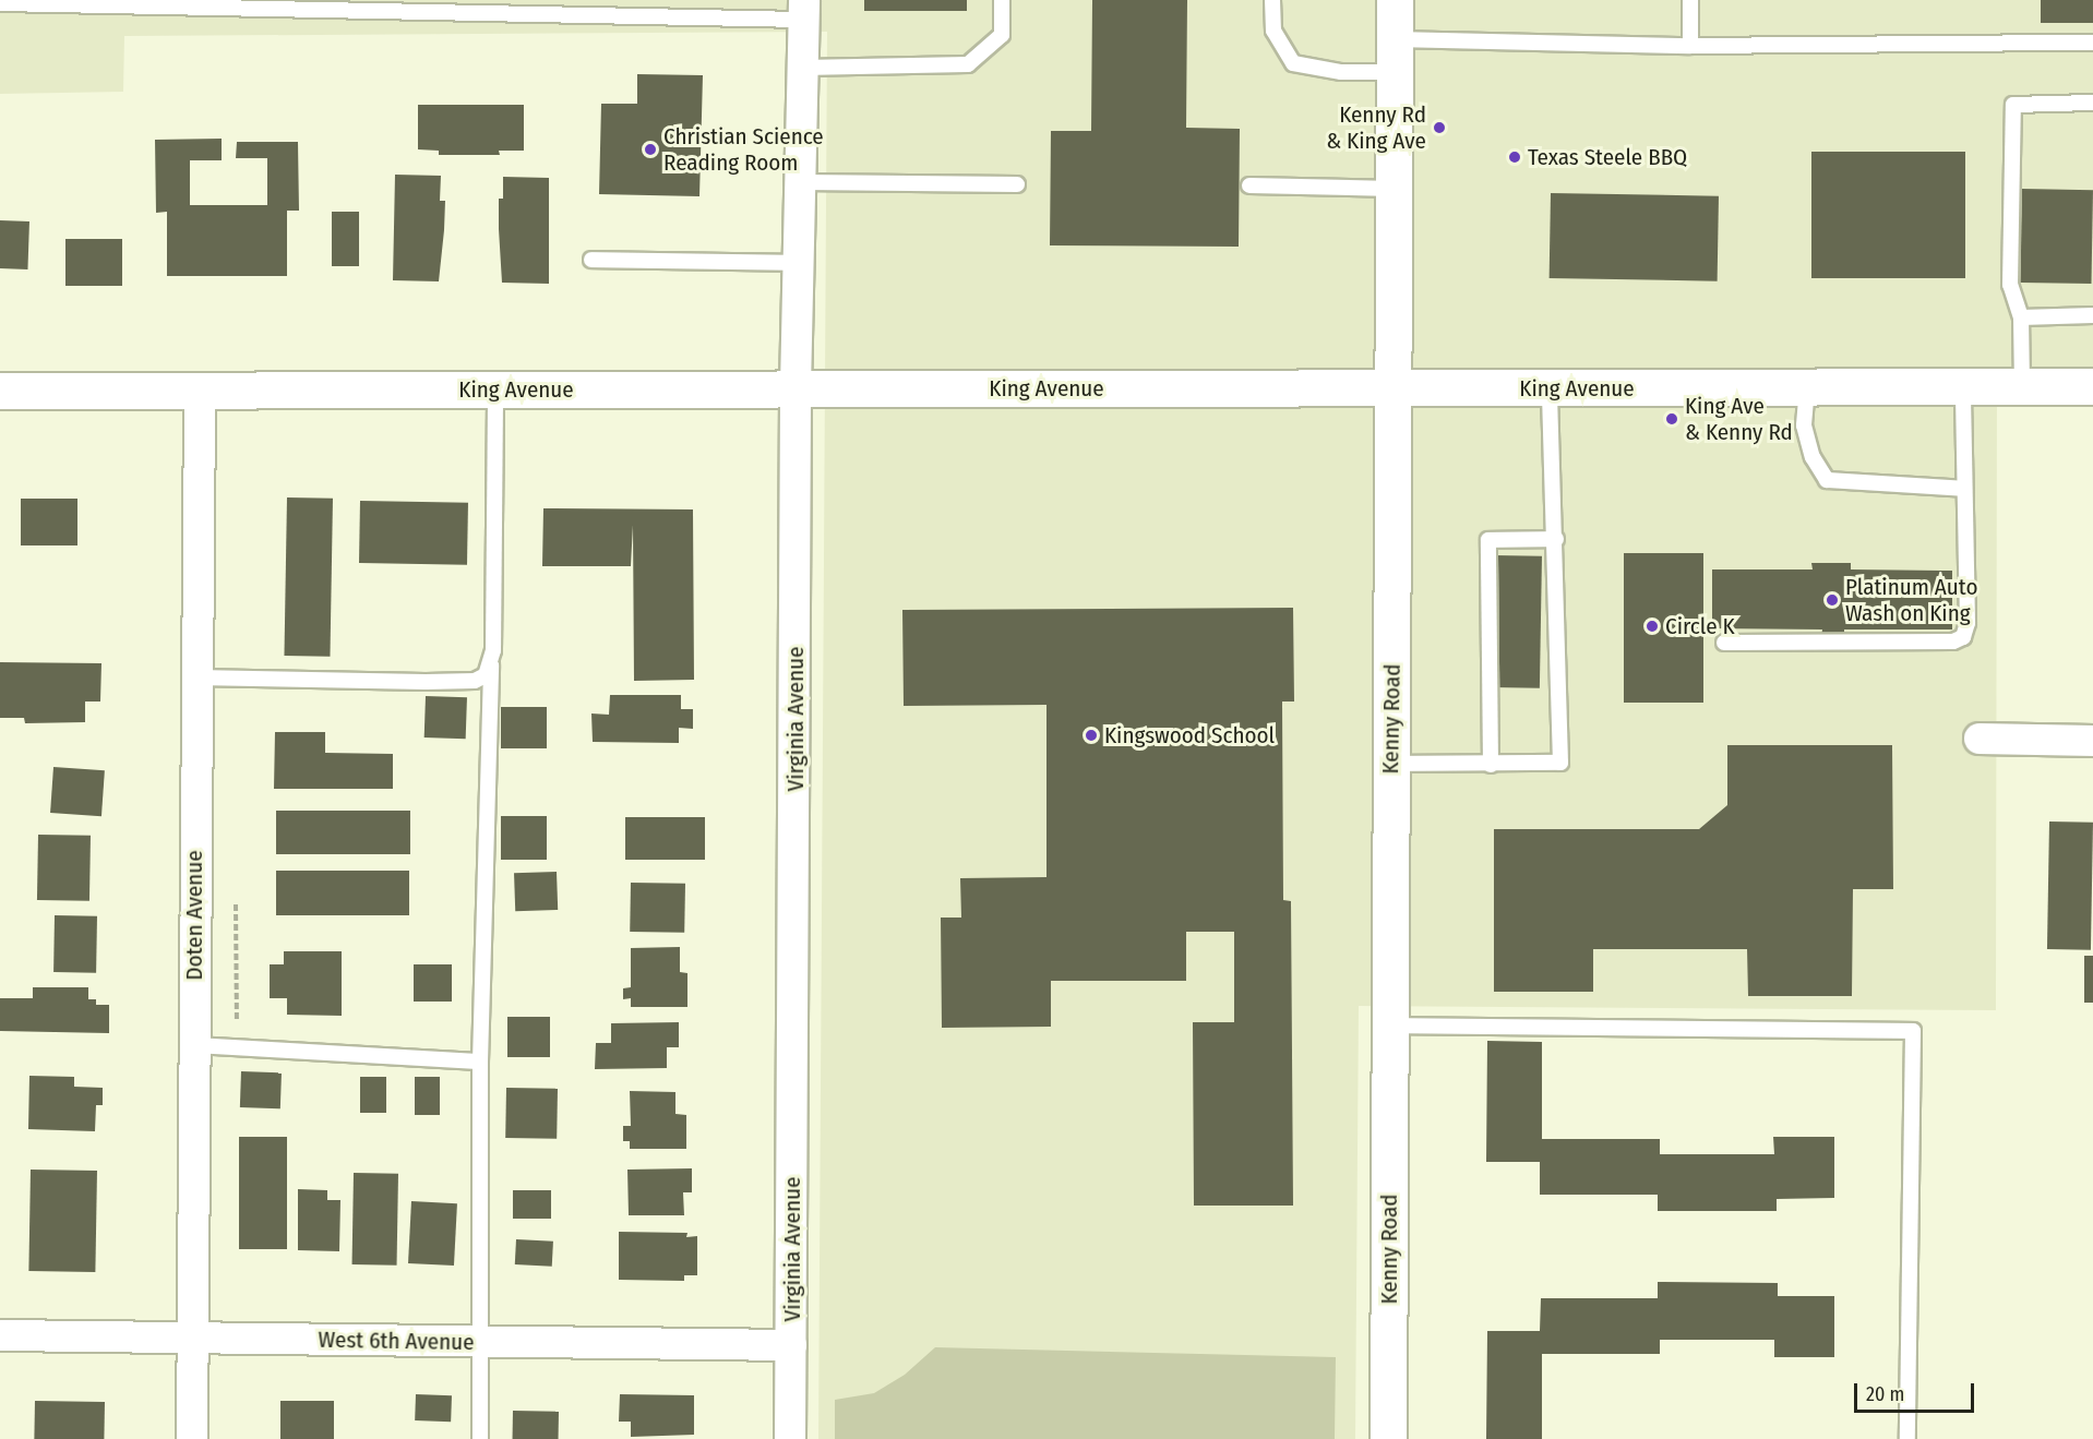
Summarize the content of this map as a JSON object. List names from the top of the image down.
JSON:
{
  "streets": {
    "street": [
      "King Avenue",
      "Virginia Avenue",
      "Kenny Road",
      "Doten Avenue",
      "West 6th Avenue"
    ]
  },
  "crossings": [
    ["King Avenue", "Virginia Avenue"],
    ["King Avenue", "Kenny Road"],
    ["King Avenue", "Doten Avenue"],
    ["Virginia Avenue", "West 6th Avenue"],
    ["Doten Avenue", "West 6th Avenue"]
  ],
  "places": [
    "Kenny Rd & King Ave",
    "Christian Science Reading Room",
    "Texas Steele BBQ",
    "King Ave & Kenny Rd",
    "Platinum Auto Wash on King",
    "Circle K",
    "Kingswood School"
  ],
  "scale_bar": "20 m"
}
